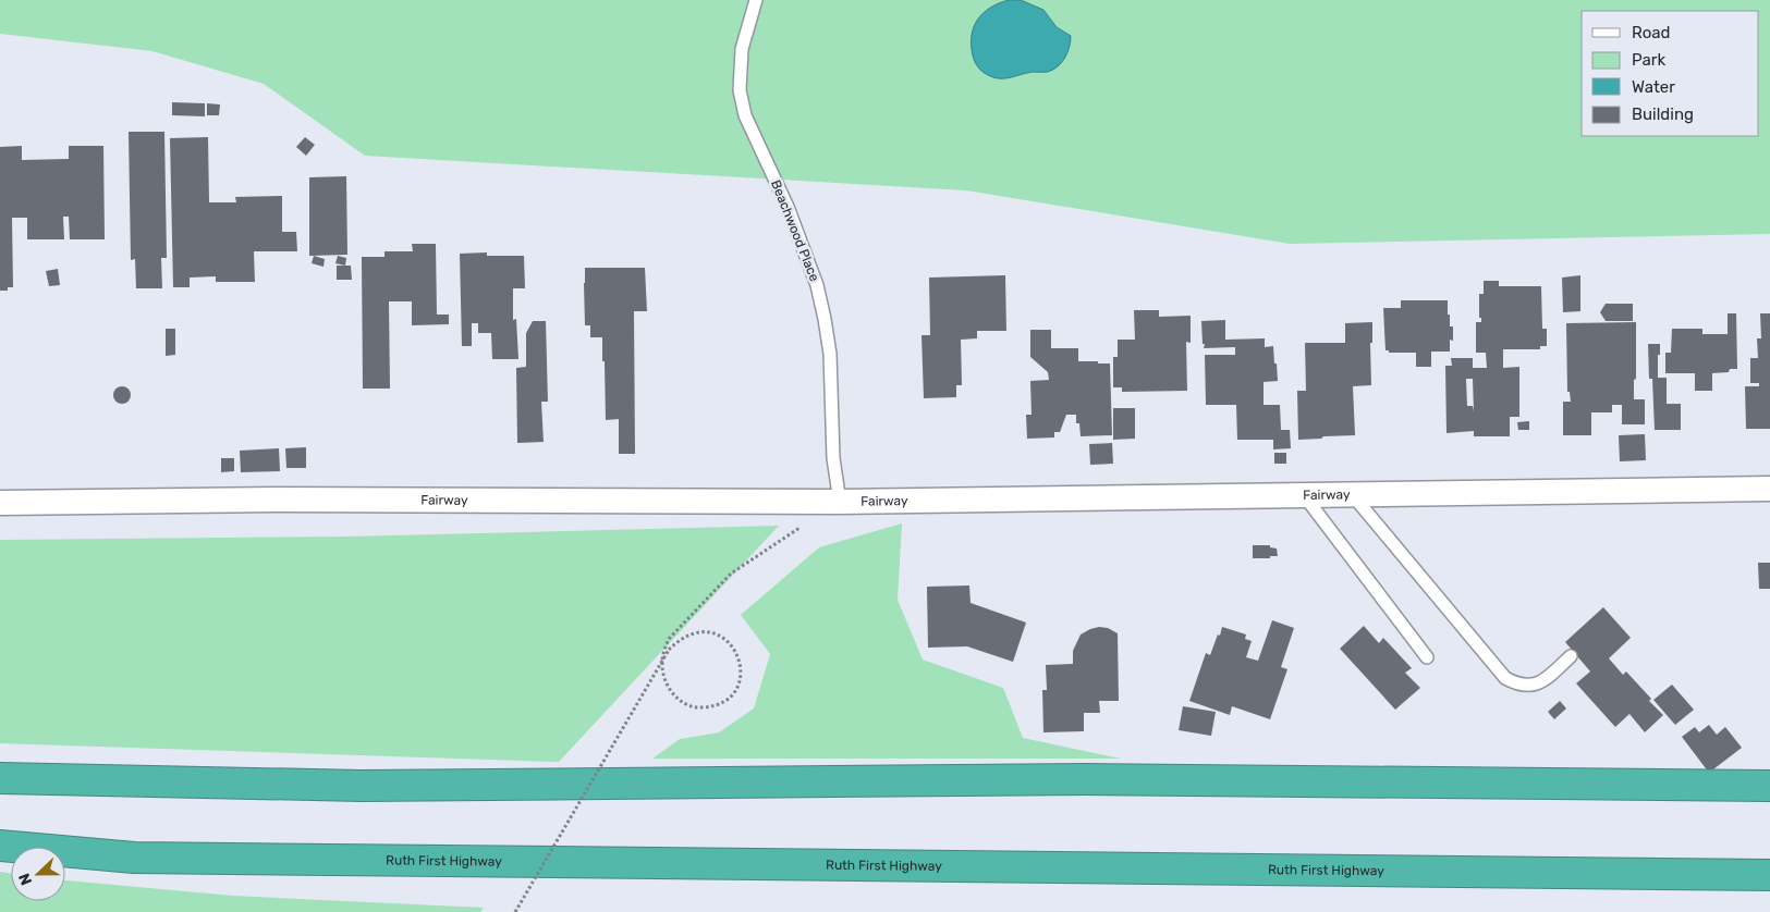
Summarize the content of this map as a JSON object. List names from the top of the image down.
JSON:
{
  "streets": {
    "highway": ["Ruth First Highway"],
    "street": ["Fairway"],
    "lane": ["Beachwood Place"]
  },
  "crossings": [
    ["Beachwood Place", "Fairway"]
  ],
  "legend": [
    "Road",
    "Park",
    "Water",
    "Building"
  ],
  "north": "left"
}
